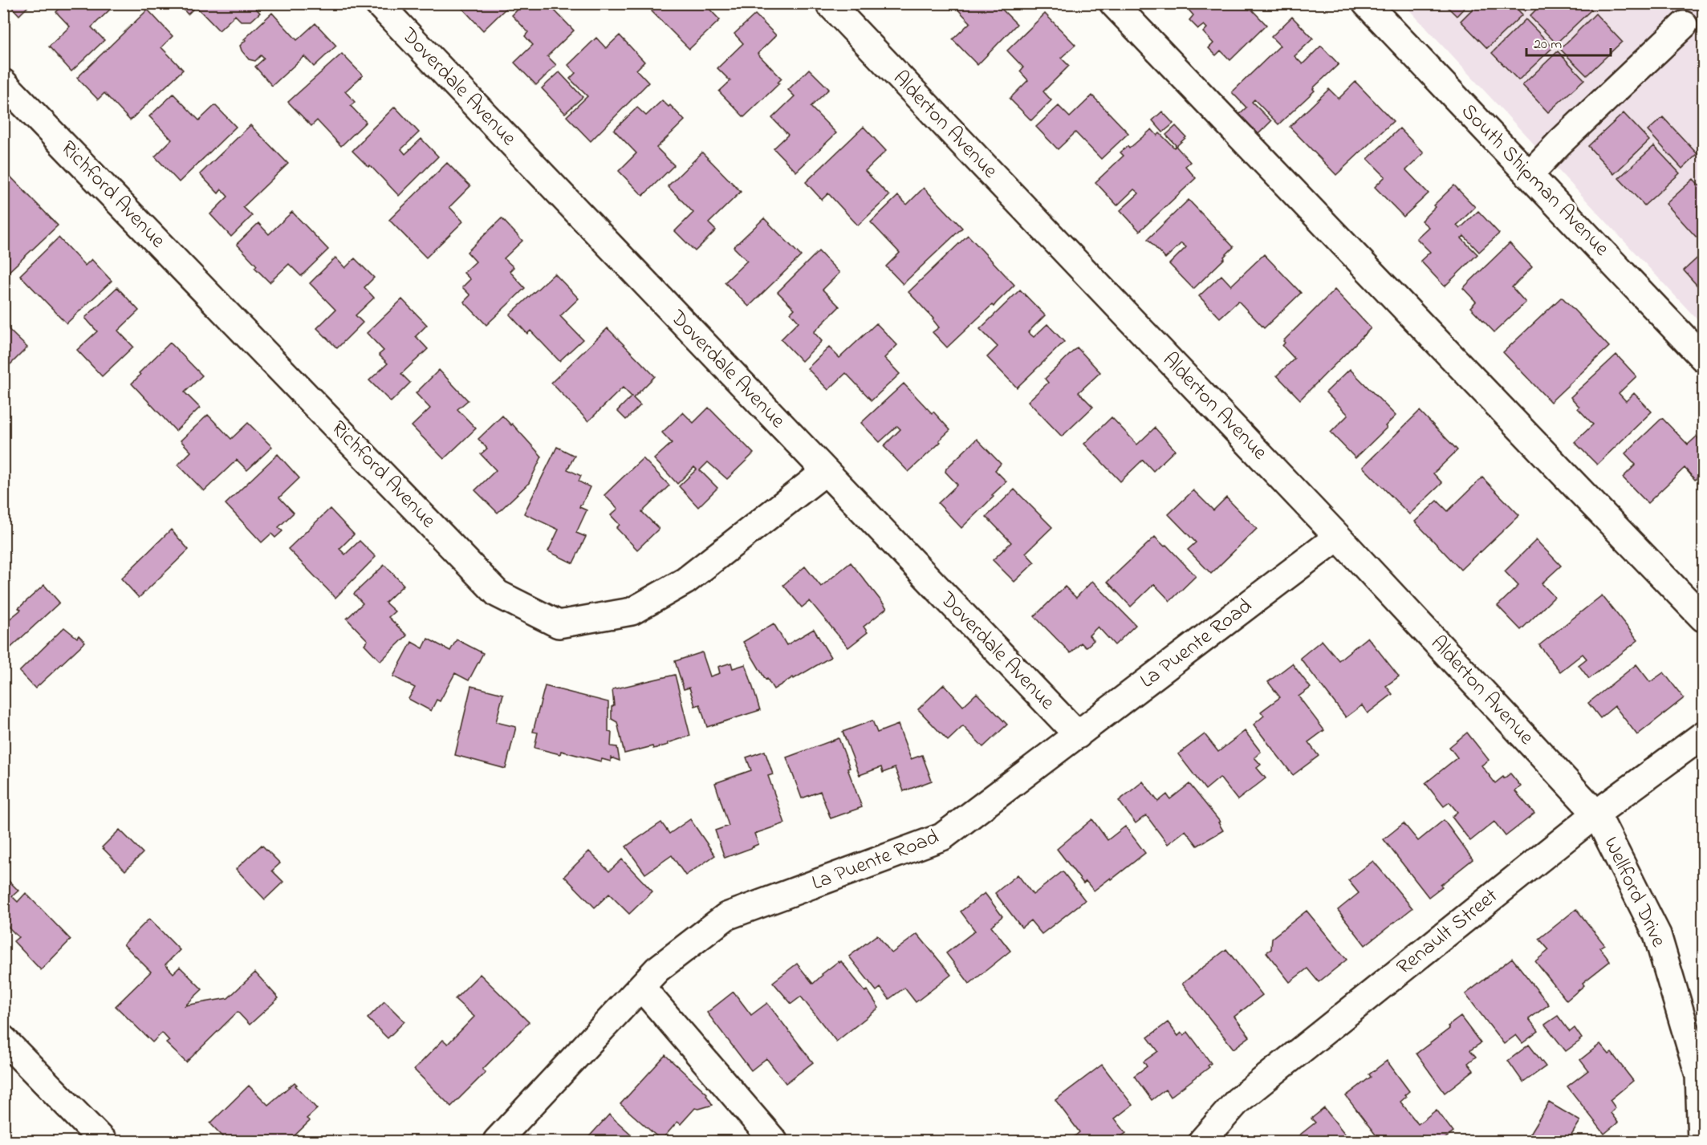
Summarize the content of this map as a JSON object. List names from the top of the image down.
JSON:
{
  "streets": {
    "street": [
      "Doverdale Avenue",
      "Alderton Avenue",
      "South Shipman Avenue",
      "Richford Avenue",
      "La Puente Road",
      "Wellford Drive",
      "Renault Street"
    ]
  },
  "crossings": [
    ["Doverdale Avenue", "Richford Avenue"],
    ["Doverdale Avenue", "La Puente Road"],
    ["Alderton Avenue", "La Puente Road"],
    ["Alderton Avenue", "Wellford Drive"],
    ["Alderton Avenue", "Renault Street"],
    ["Wellford Drive", "Renault Street"]
  ],
  "scale_bar": "20 m"
}
